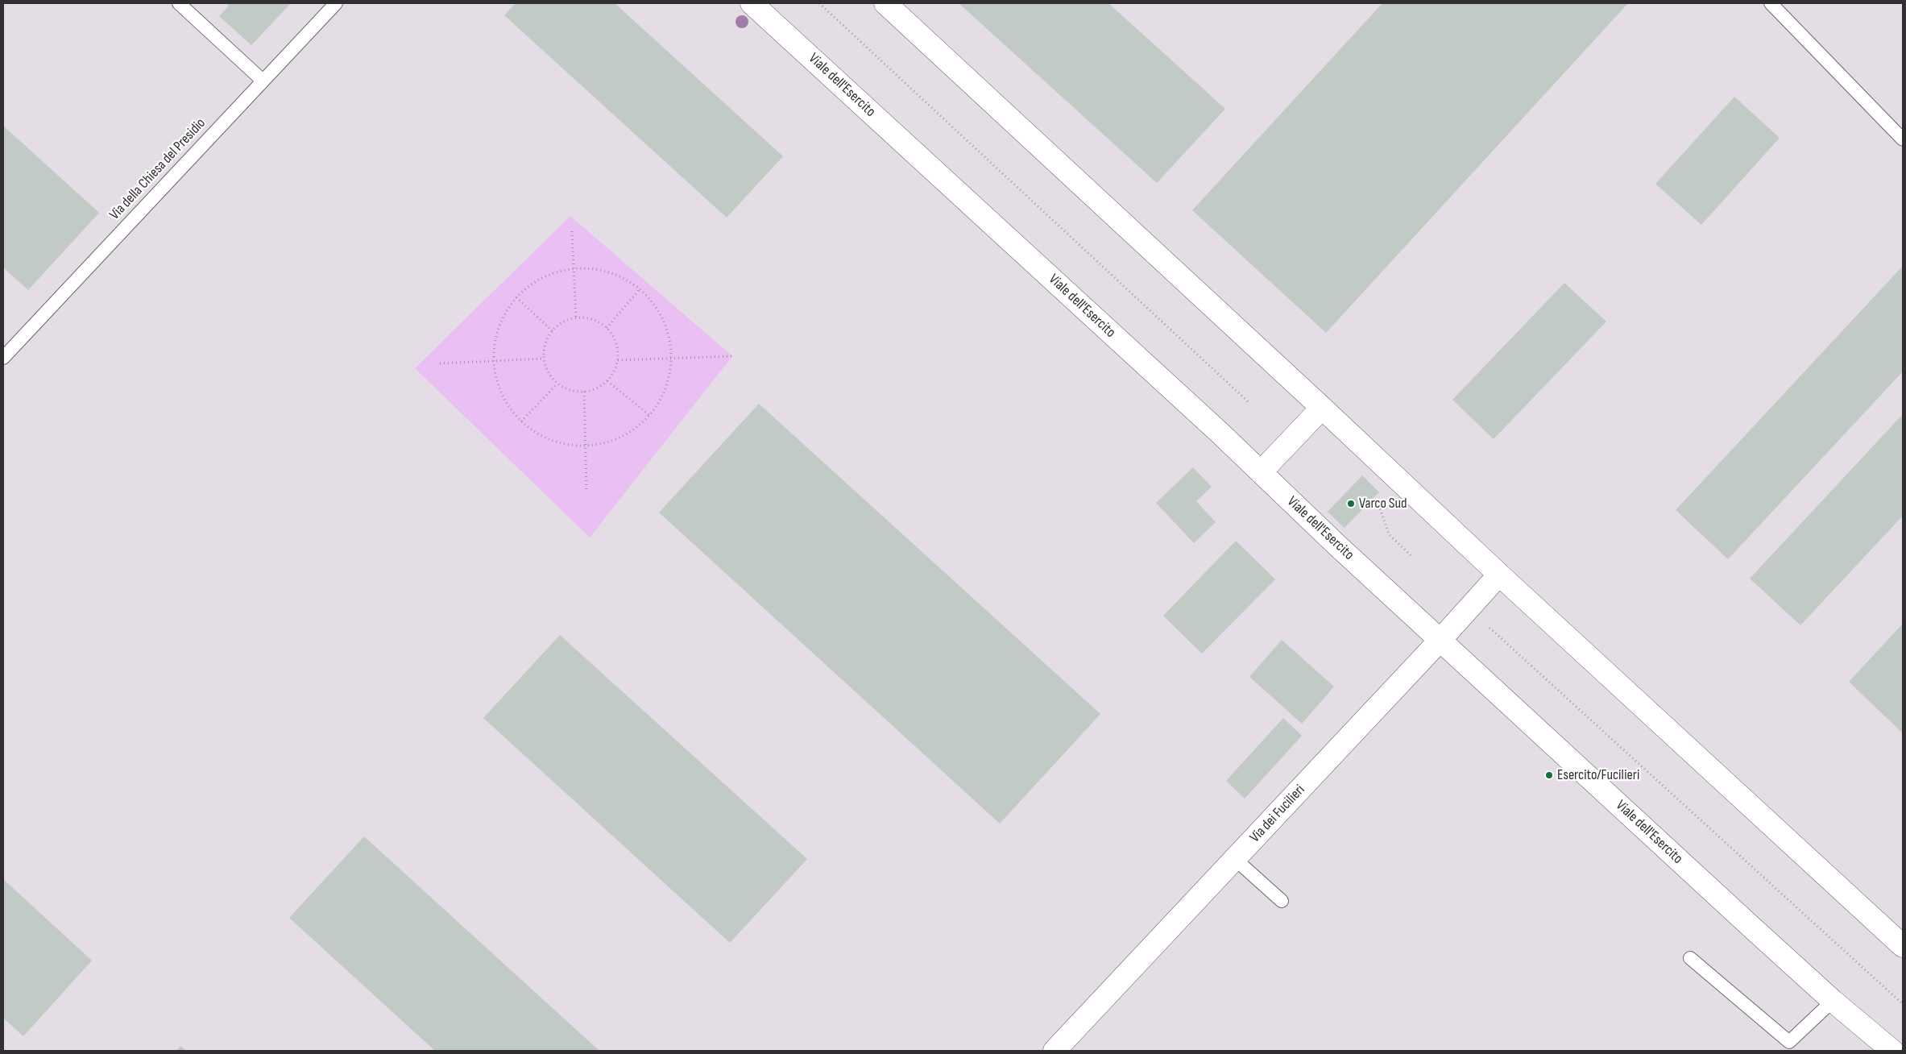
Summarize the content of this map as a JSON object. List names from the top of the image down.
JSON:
{
  "streets": {
    "street": ["Viale dell'Esercito", "Via dei Fucilieri"],
    "lane": ["Via della Chiesa del Presidio"]
  },
  "crossings": [
    ["Viale dell'Esercito", "Via dei Fucilieri"]
  ],
  "places": ["Varco Sud", "Esercito/Fucilieri"]
}
